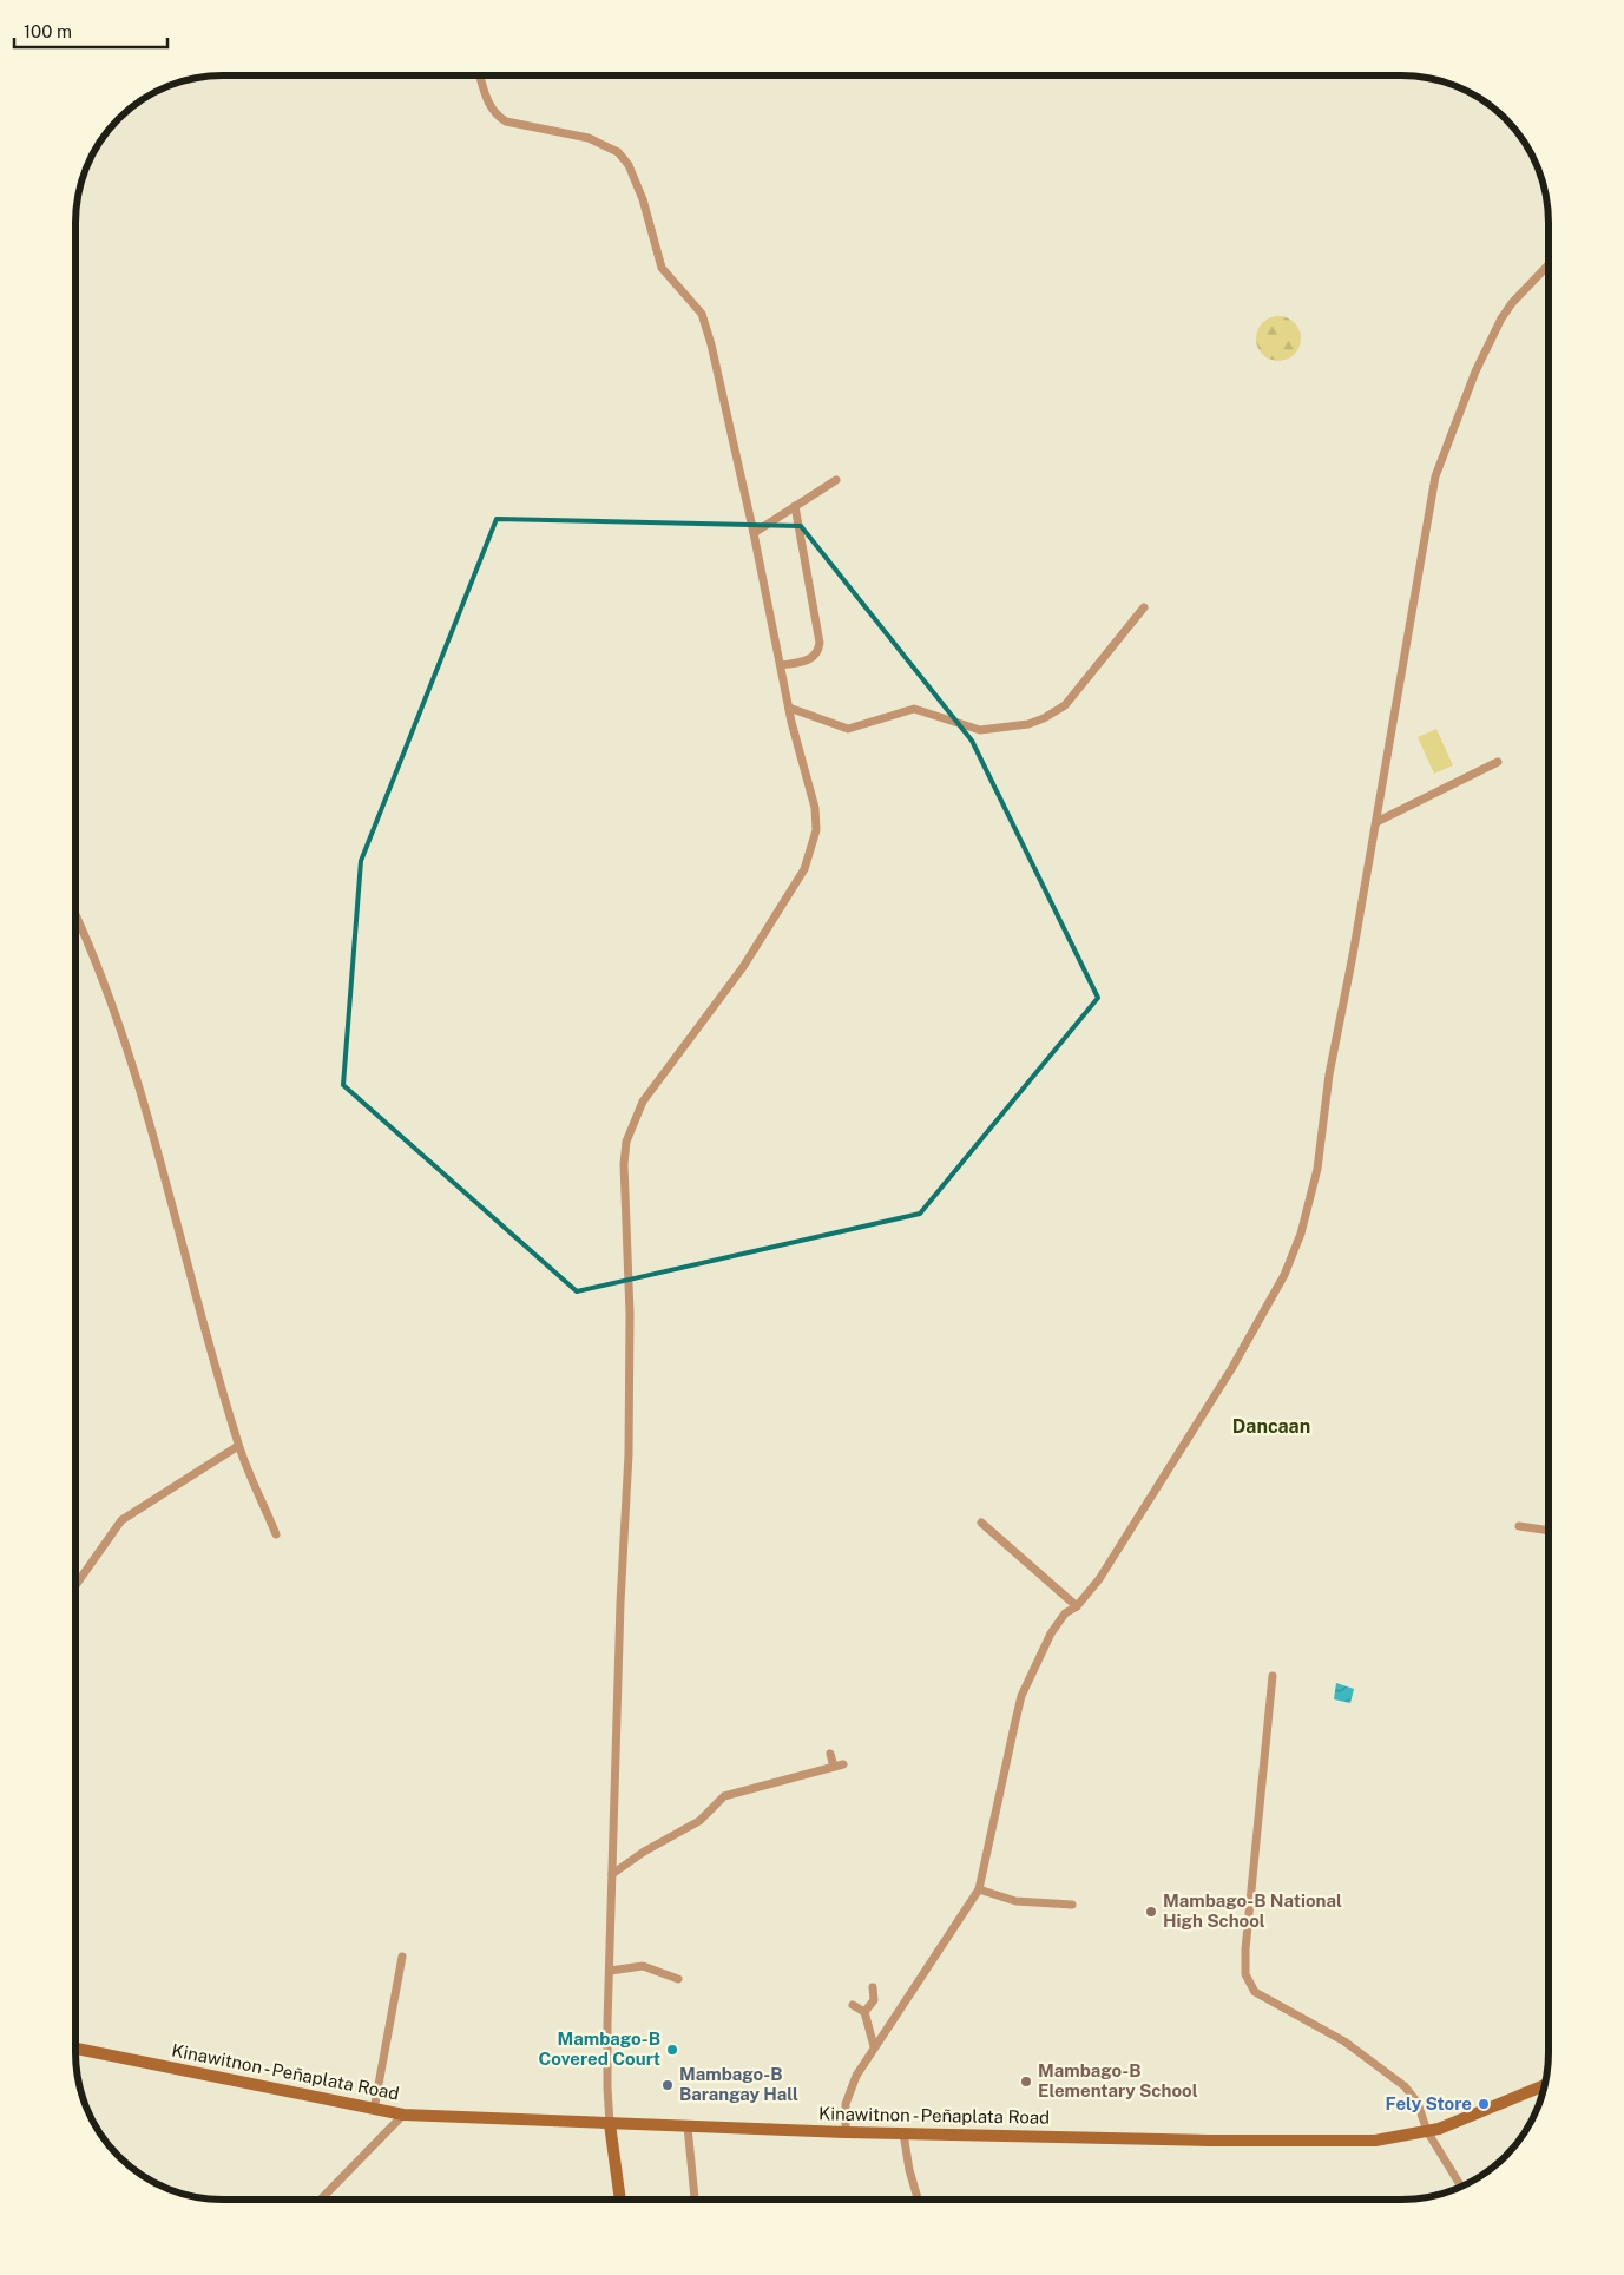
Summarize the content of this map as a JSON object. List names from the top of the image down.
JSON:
{
  "streets": {
    "street": ["Kinawitnon - Peñaplata Road"]
  },
  "districts": ["Dancaan"],
  "places": [
    "Mambago-B National High School",
    "Mambago-B Covered Court",
    "Mambago-B Elementary School",
    "Mambago-B Barangay Hall",
    "Fely Store"
  ],
  "scale_bar": "100 m"
}
